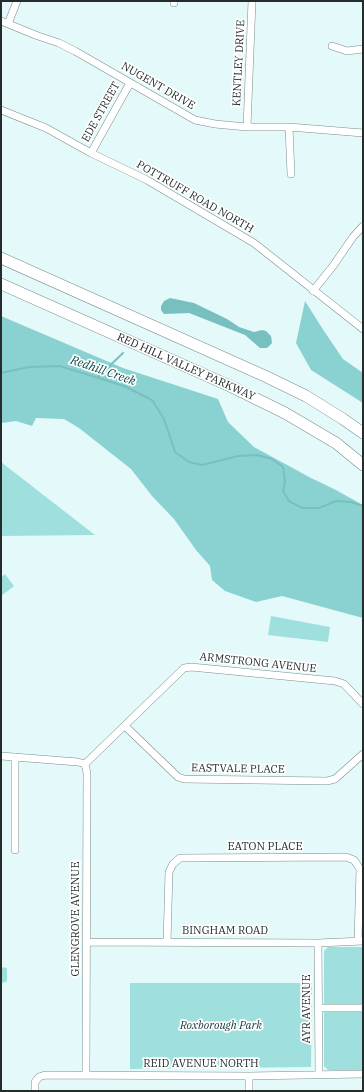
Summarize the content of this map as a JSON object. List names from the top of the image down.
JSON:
{
  "streets": {
    "highway": ["RED HILL VALLEY PARKWAY"],
    "street": [
      "KENTLEY DRIVE",
      "NUGENT DRIVE",
      "EDE STREET",
      "POTTRUFF ROAD NORTH",
      "ARMSTRONG AVENUE",
      "EASTVALE PLACE",
      "EATON PLACE",
      "GLENGROVE AVENUE",
      "BINGHAM ROAD",
      "AYR AVENUE",
      "REID AVENUE NORTH"
    ]
  },
  "crossings": [
    ["KENTLEY DRIVE", "NUGENT DRIVE"],
    ["NUGENT DRIVE", "EDE STREET"],
    ["EDE STREET", "POTTRUFF ROAD NORTH"],
    ["ARMSTRONG AVENUE", "EASTVALE PLACE"],
    ["ARMSTRONG AVENUE", "GLENGROVE AVENUE"],
    ["EATON PLACE", "BINGHAM ROAD"],
    ["GLENGROVE AVENUE", "BINGHAM ROAD"],
    ["GLENGROVE AVENUE", "REID AVENUE NORTH"],
    ["BINGHAM ROAD", "AYR AVENUE"],
    ["AYR AVENUE", "REID AVENUE NORTH"]
  ],
  "water": ["Redhill Creek"],
  "parks": ["Roxborough Park"]
}
